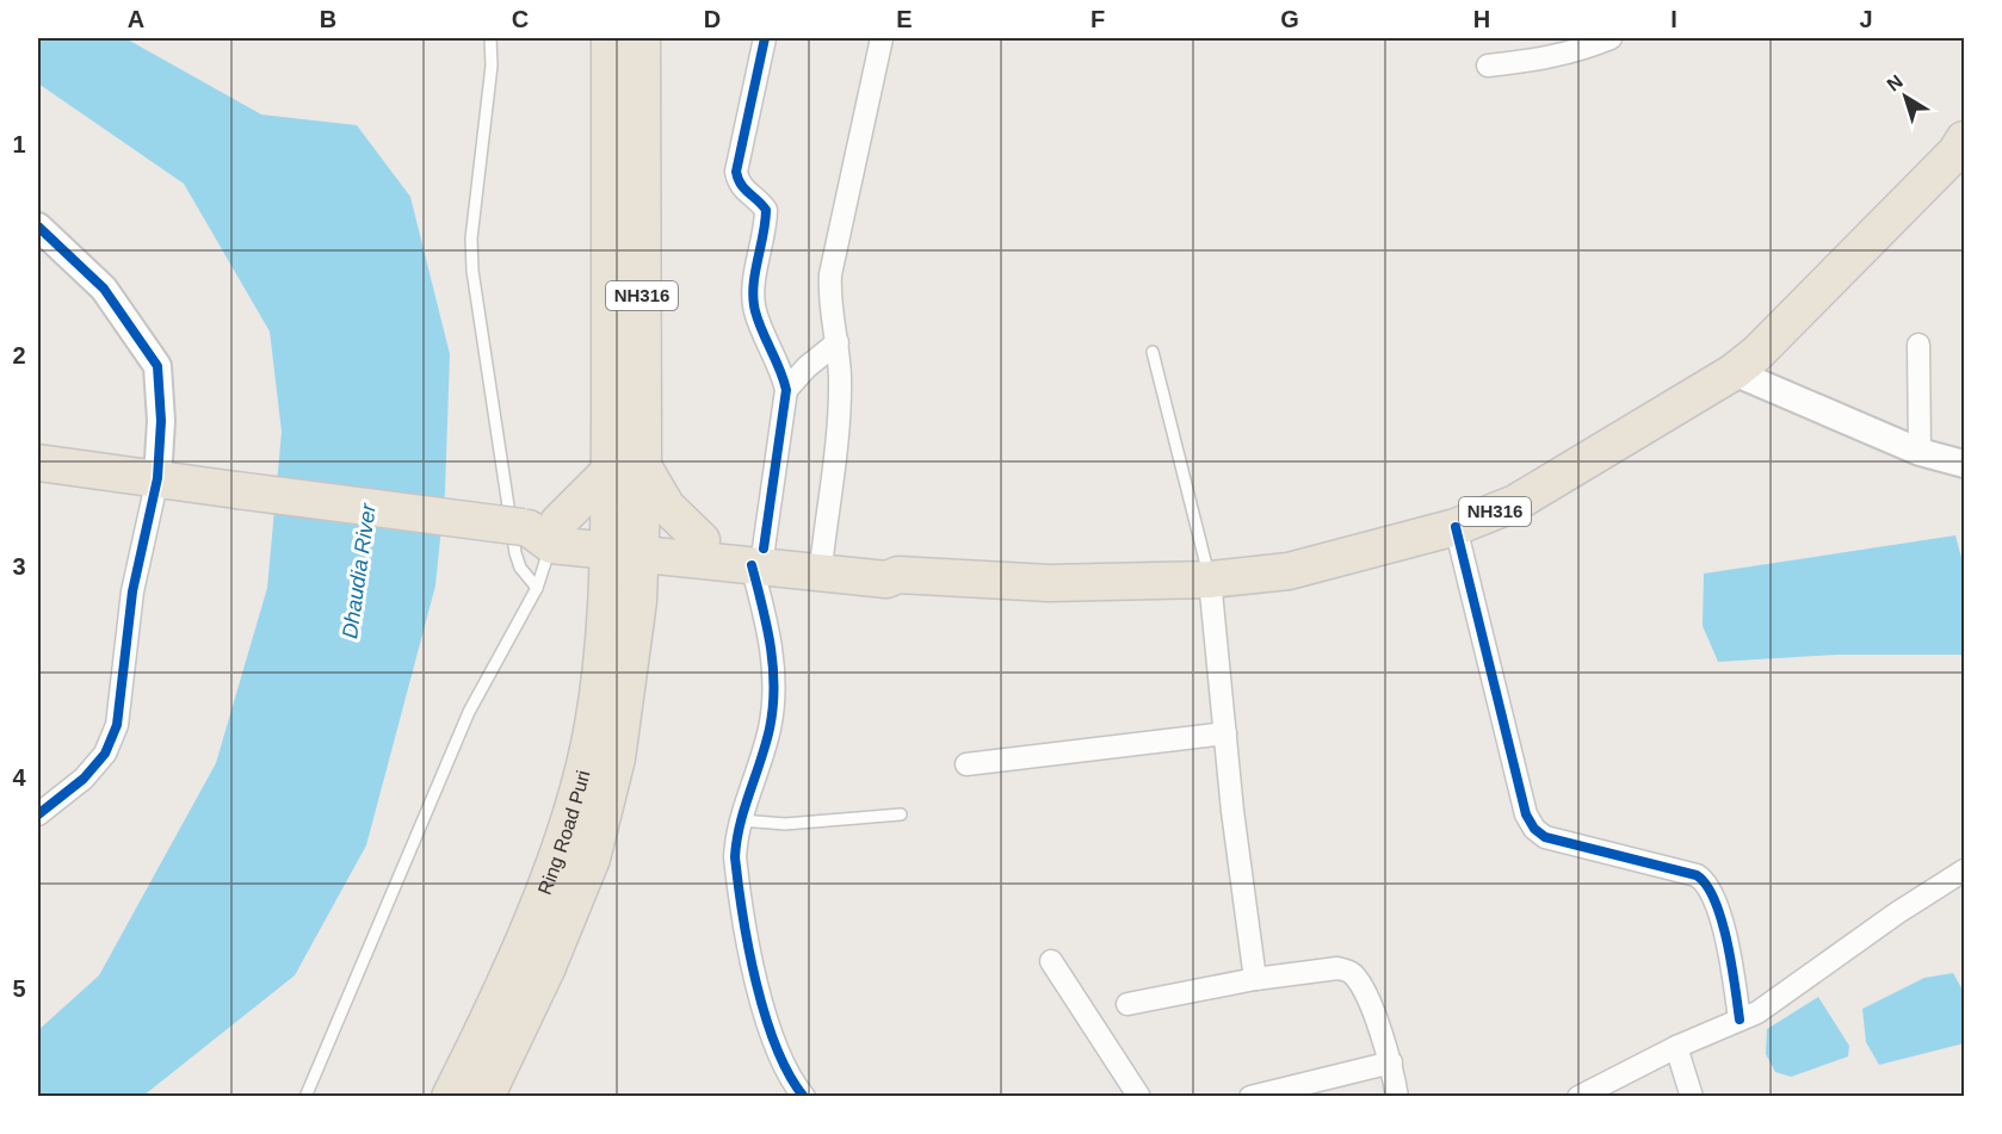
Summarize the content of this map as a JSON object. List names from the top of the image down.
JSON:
{
  "streets": {
    "highway": ["NH316", "Ring Road Puri"]
  },
  "crossings": [
    ["NH316", "Ring Road Puri"]
  ],
  "water": ["Dhaudia River"],
  "north": "top left",
  "grid": {
    "columns": [
      "A",
      "B",
      "C",
      "D",
      "E",
      "F",
      "G",
      "H",
      "I",
      "J"
    ],
    "rows": [
      "1",
      "2",
      "3",
      "4",
      "5"
    ]
  }
}
